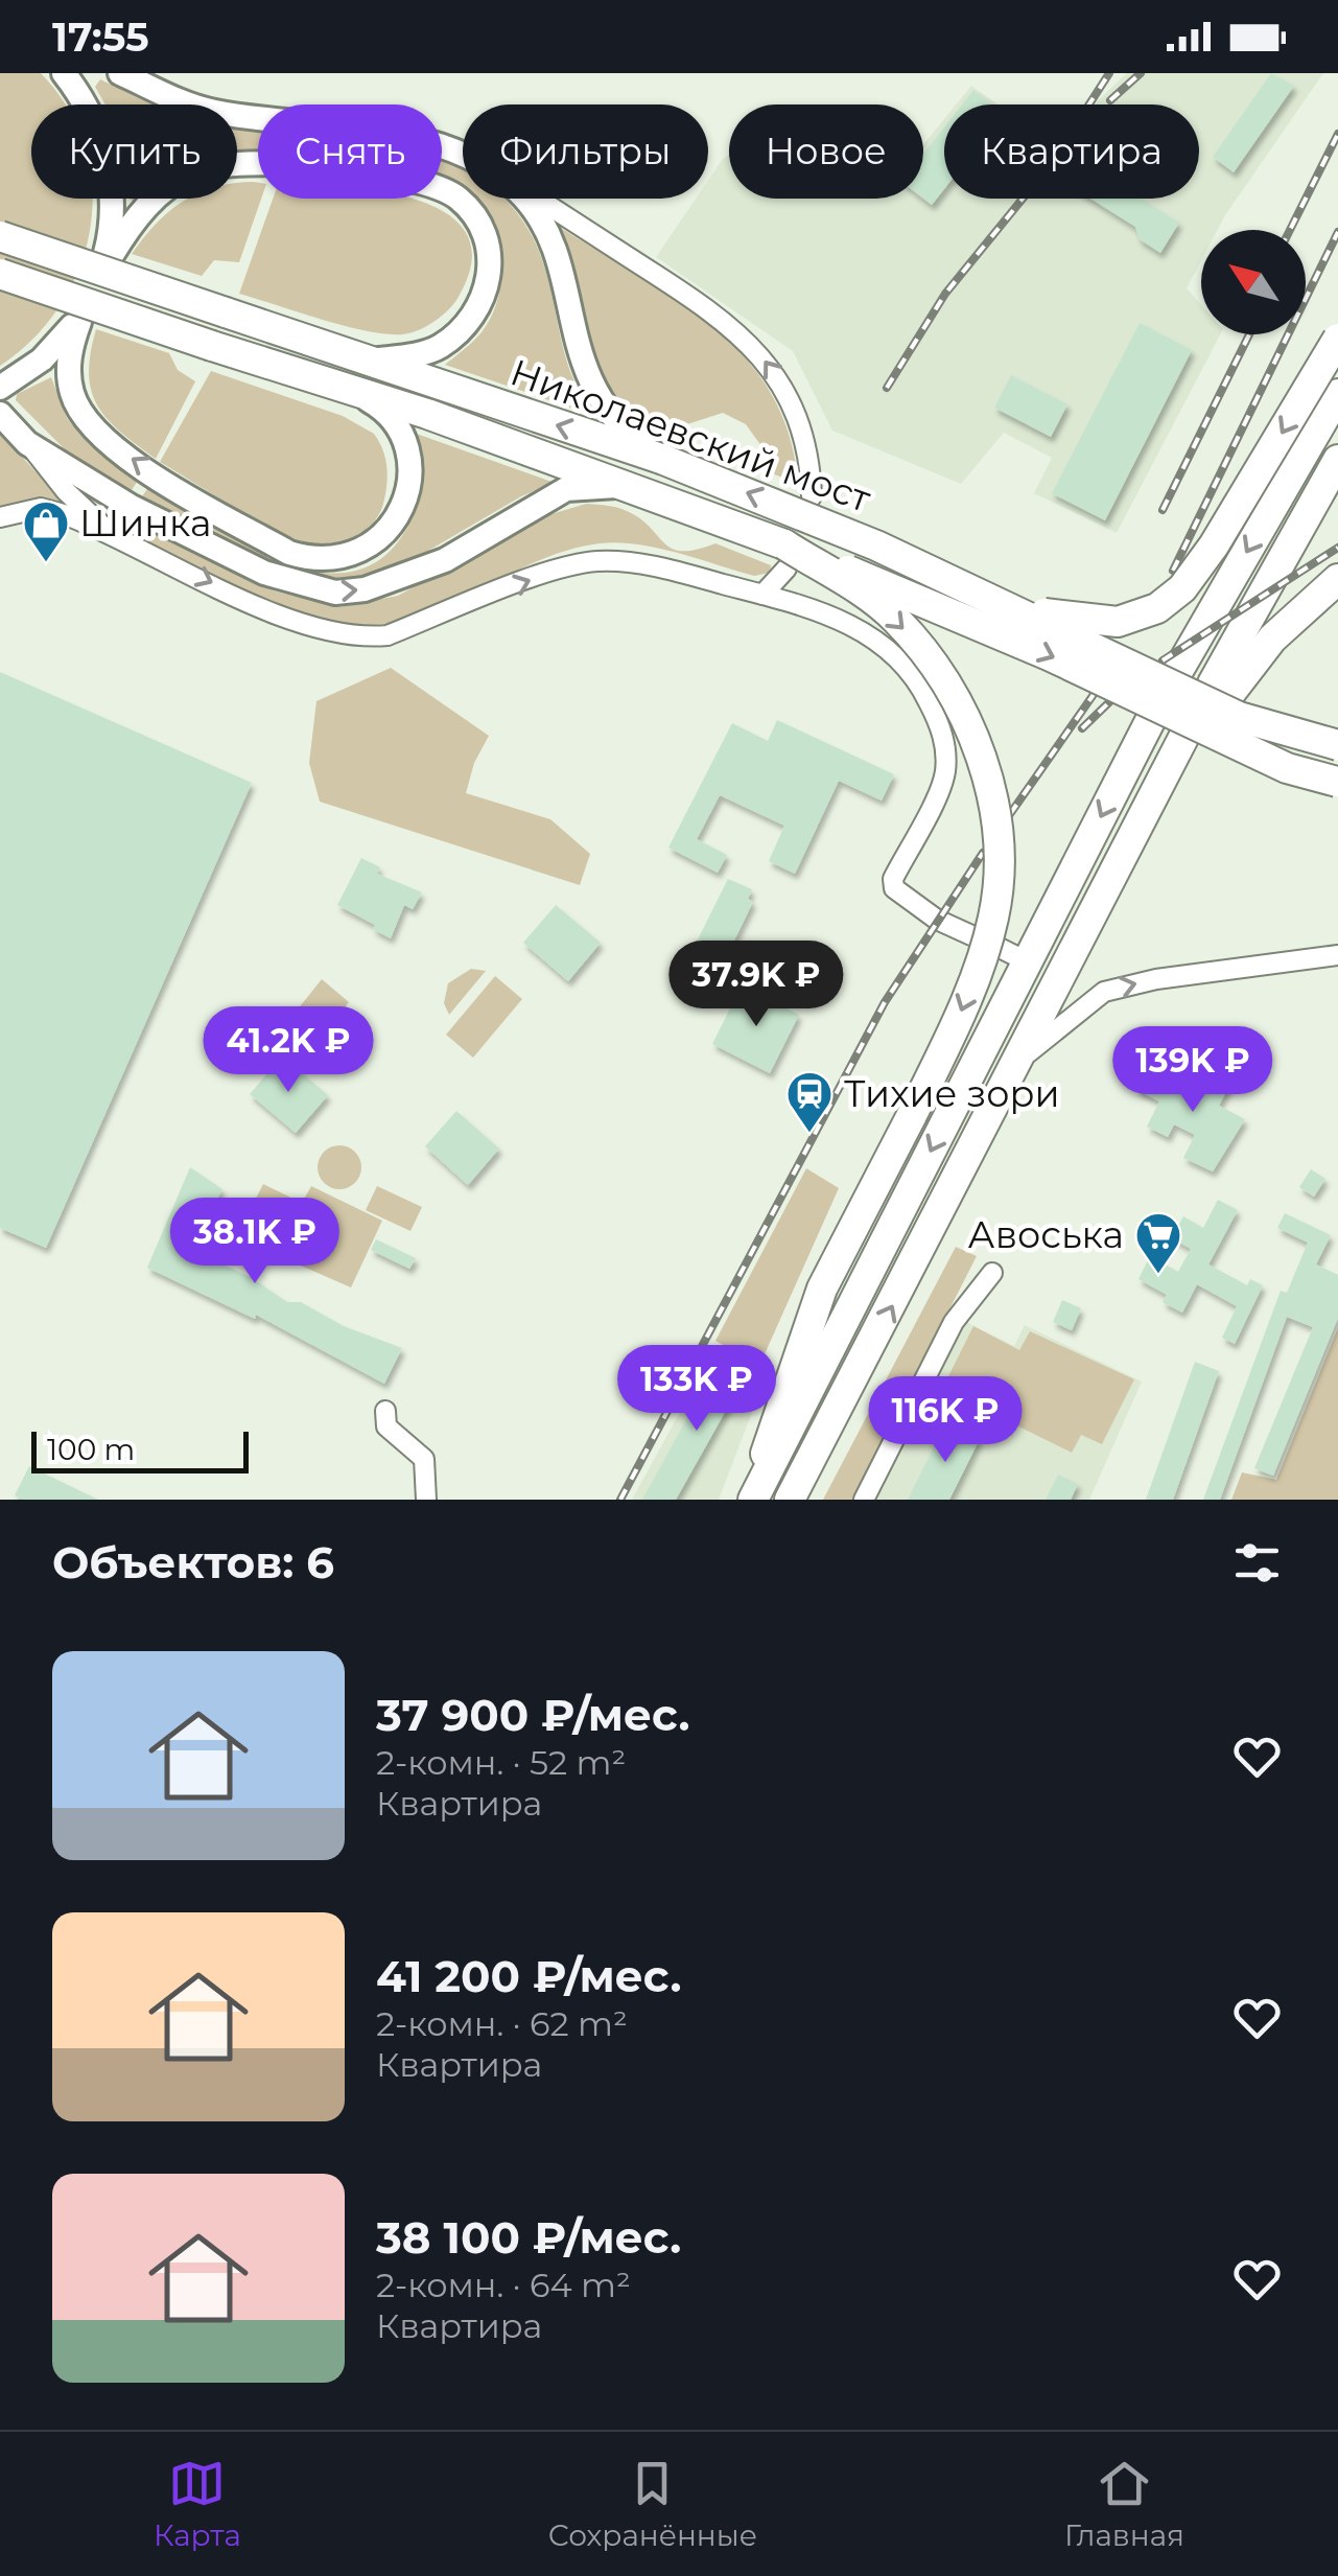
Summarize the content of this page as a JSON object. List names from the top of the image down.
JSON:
{
  "streets": {
    "main road": ["Николаевский мост"]
  },
  "places": {
    "shop": ["Шинка"],
    "station": ["Тихие зори"],
    "supermarket": ["Авоська"]
  },
  "scale_bar": "100 m",
  "north": "top left",
  "page": {
    "status": "17:55",
    "chip": [
      "Купить",
      "Снять",
      "Фильтры",
      "Новое",
      "Квартира"
    ],
    "price": [
      "37.9K ₽",
      "41.2K ₽",
      "139K ₽",
      "38.1K ₽",
      "133K ₽",
      "116K ₽"
    ],
    "scale": "100 m",
    "heading": "Объектов: 6",
    "list": [
      {
        "name": "37 900 ₽/мес.",
        "note": "2-комн. · 52 m² · Квартира"
      },
      {
        "name": "41 200 ₽/мес.",
        "note": "2-комн. · 62 m² · Квартира"
      },
      {
        "name": "38 100 ₽/мес.",
        "note": "2-комн. · 64 m² · Квартира"
      }
    ],
    "tabs": ["Карта", "Сохранённые", "Главная"]
  }
}
